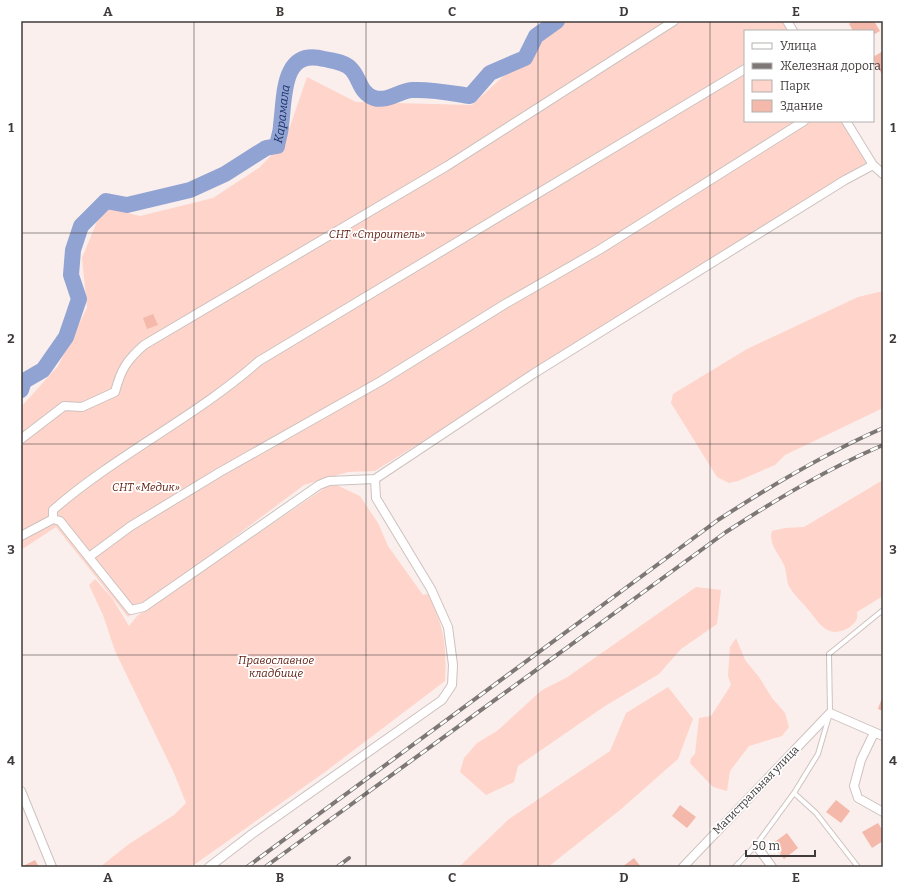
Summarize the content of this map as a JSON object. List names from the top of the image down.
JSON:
{
  "streets": {
    "street": ["Магистральная улица"]
  },
  "water": ["Карамала"],
  "parks": ["СНТ «Строитель»", "СНТ «Медик»", "Православное кладбище"],
  "legend": [
    "Улица",
    "Железная дорога",
    "Парк",
    "Здание"
  ],
  "scale_bar": "50 m",
  "grid": {
    "columns": [
      "A",
      "B",
      "C",
      "D",
      "E"
    ],
    "rows": [
      "1",
      "2",
      "3",
      "4"
    ]
  }
}
